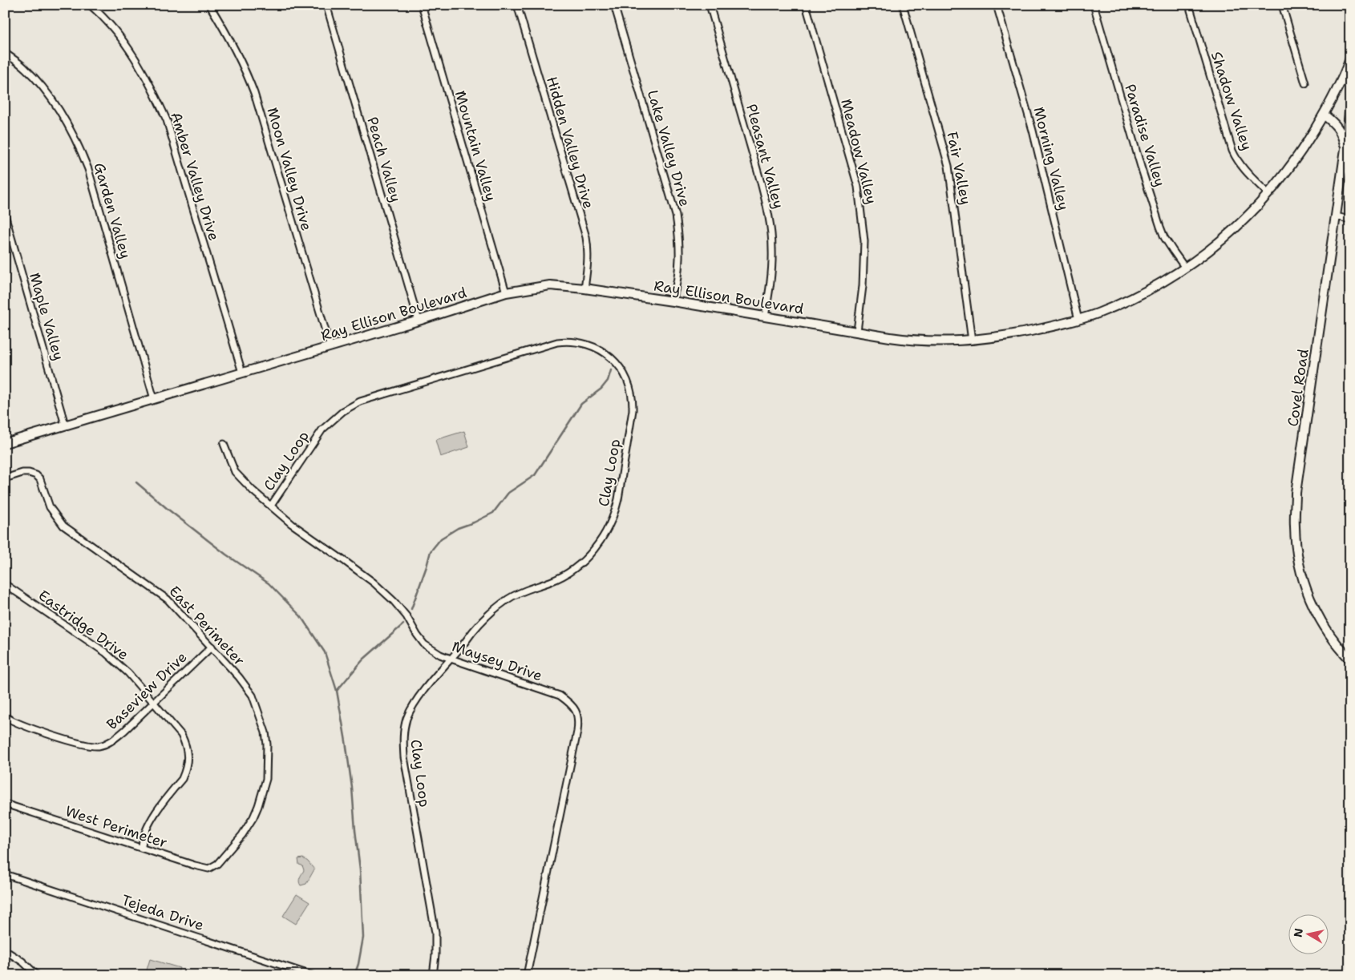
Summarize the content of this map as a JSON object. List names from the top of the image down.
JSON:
{
  "streets": {
    "street": [
      "Shadow Valley",
      "Paradise Valley",
      "Hidden Valley Drive",
      "Mountain Valley",
      "Lake Valley Drive",
      "Meadow Valley",
      "Pleasant Valley",
      "Morning Valley",
      "Peach Valley",
      "Fair Valley",
      "Moon Valley Drive",
      "Amber Valley Drive",
      "Garden Valley",
      "Ray Ellison Boulevard",
      "Maple Valley",
      "Covel Road",
      "Clay Loop",
      "Eastridge Drive",
      "East Perimeter",
      "Maysey Drive",
      "Baseview Drive",
      "West Perimeter",
      "Tejeda Drive"
    ]
  },
  "crossings": [
    ["Shadow Valley", "Ray Ellison Boulevard"],
    ["Paradise Valley", "Ray Ellison Boulevard"],
    ["Hidden Valley Drive", "Ray Ellison Boulevard"],
    ["Mountain Valley", "Ray Ellison Boulevard"],
    ["Lake Valley Drive", "Ray Ellison Boulevard"],
    ["Meadow Valley", "Ray Ellison Boulevard"],
    ["Pleasant Valley", "Ray Ellison Boulevard"],
    ["Morning Valley", "Ray Ellison Boulevard"],
    ["Peach Valley", "Ray Ellison Boulevard"],
    ["Fair Valley", "Ray Ellison Boulevard"],
    ["Moon Valley Drive", "Ray Ellison Boulevard"],
    ["Amber Valley Drive", "Ray Ellison Boulevard"],
    ["Garden Valley", "Ray Ellison Boulevard"],
    ["Ray Ellison Boulevard", "Maple Valley"],
    ["Ray Ellison Boulevard", "Covel Road"],
    ["Clay Loop", "Maysey Drive"],
    ["Eastridge Drive", "Baseview Drive"],
    ["Eastridge Drive", "West Perimeter"],
    ["East Perimeter", "Baseview Drive"],
    ["East Perimeter", "West Perimeter"]
  ],
  "north": "left"
}
